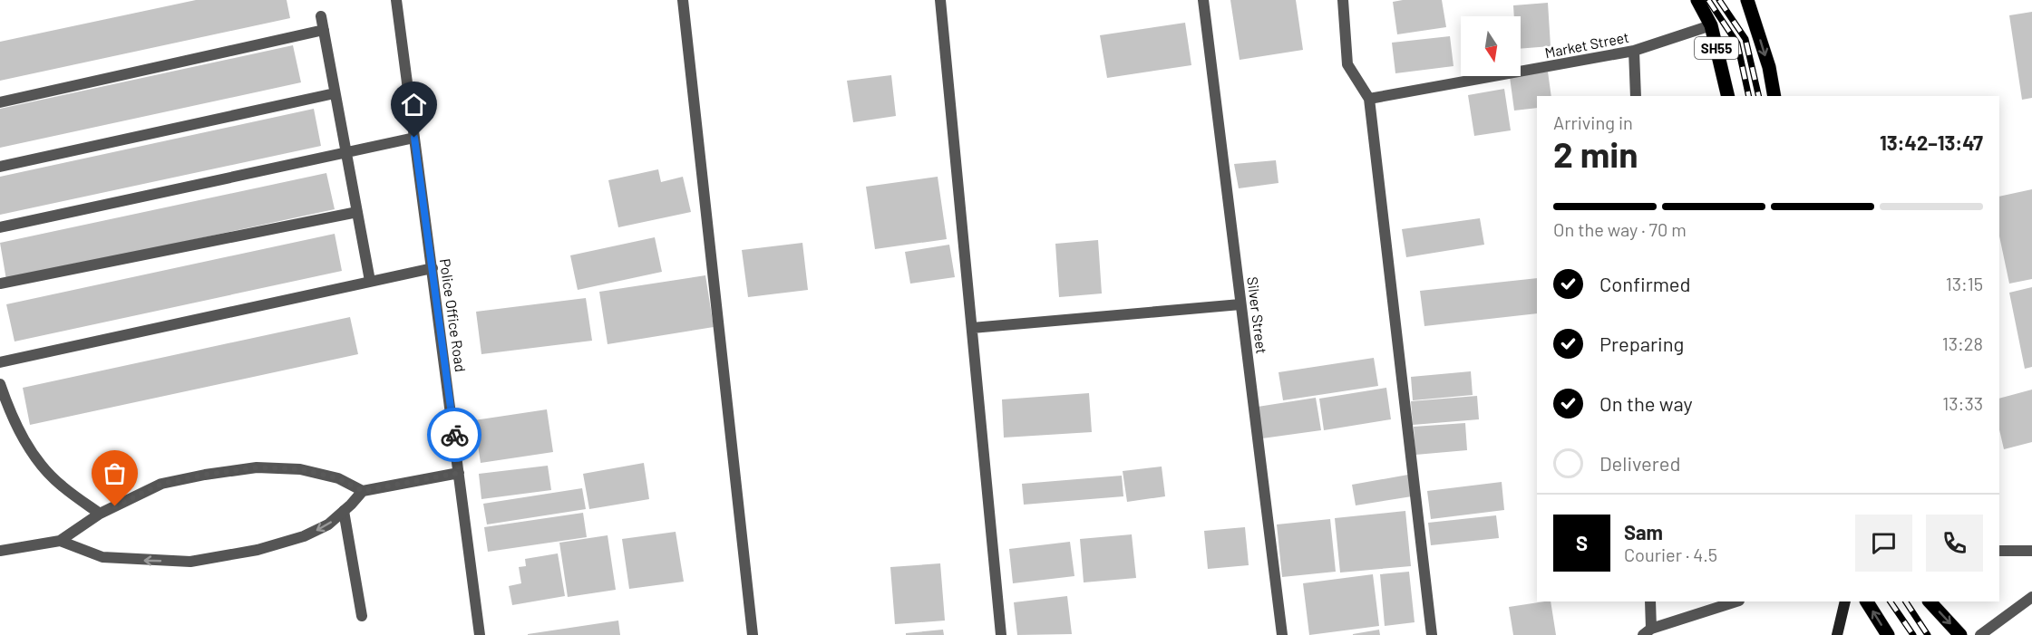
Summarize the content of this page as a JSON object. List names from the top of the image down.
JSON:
{
  "streets": {
    "main road": ["SH55"],
    "street": ["Market Street", "Police Office Road", "Silver Street"]
  },
  "crossings": [
    ["Market Street", "SH55"]
  ],
  "north": "bottom",
  "page": {
    "heading": ["2 min", "Arriving in", "13:42–13:47"],
    "panel": ["Sam", "Courier · 4.5"],
    "bar": "On the way · 70 m",
    "list": [
      ["Confirmed", "13:15"],
      ["Preparing", "13:28"],
      ["On the way", "13:33"],
      "Delivered"
    ],
    "round": "S"
  }
}
